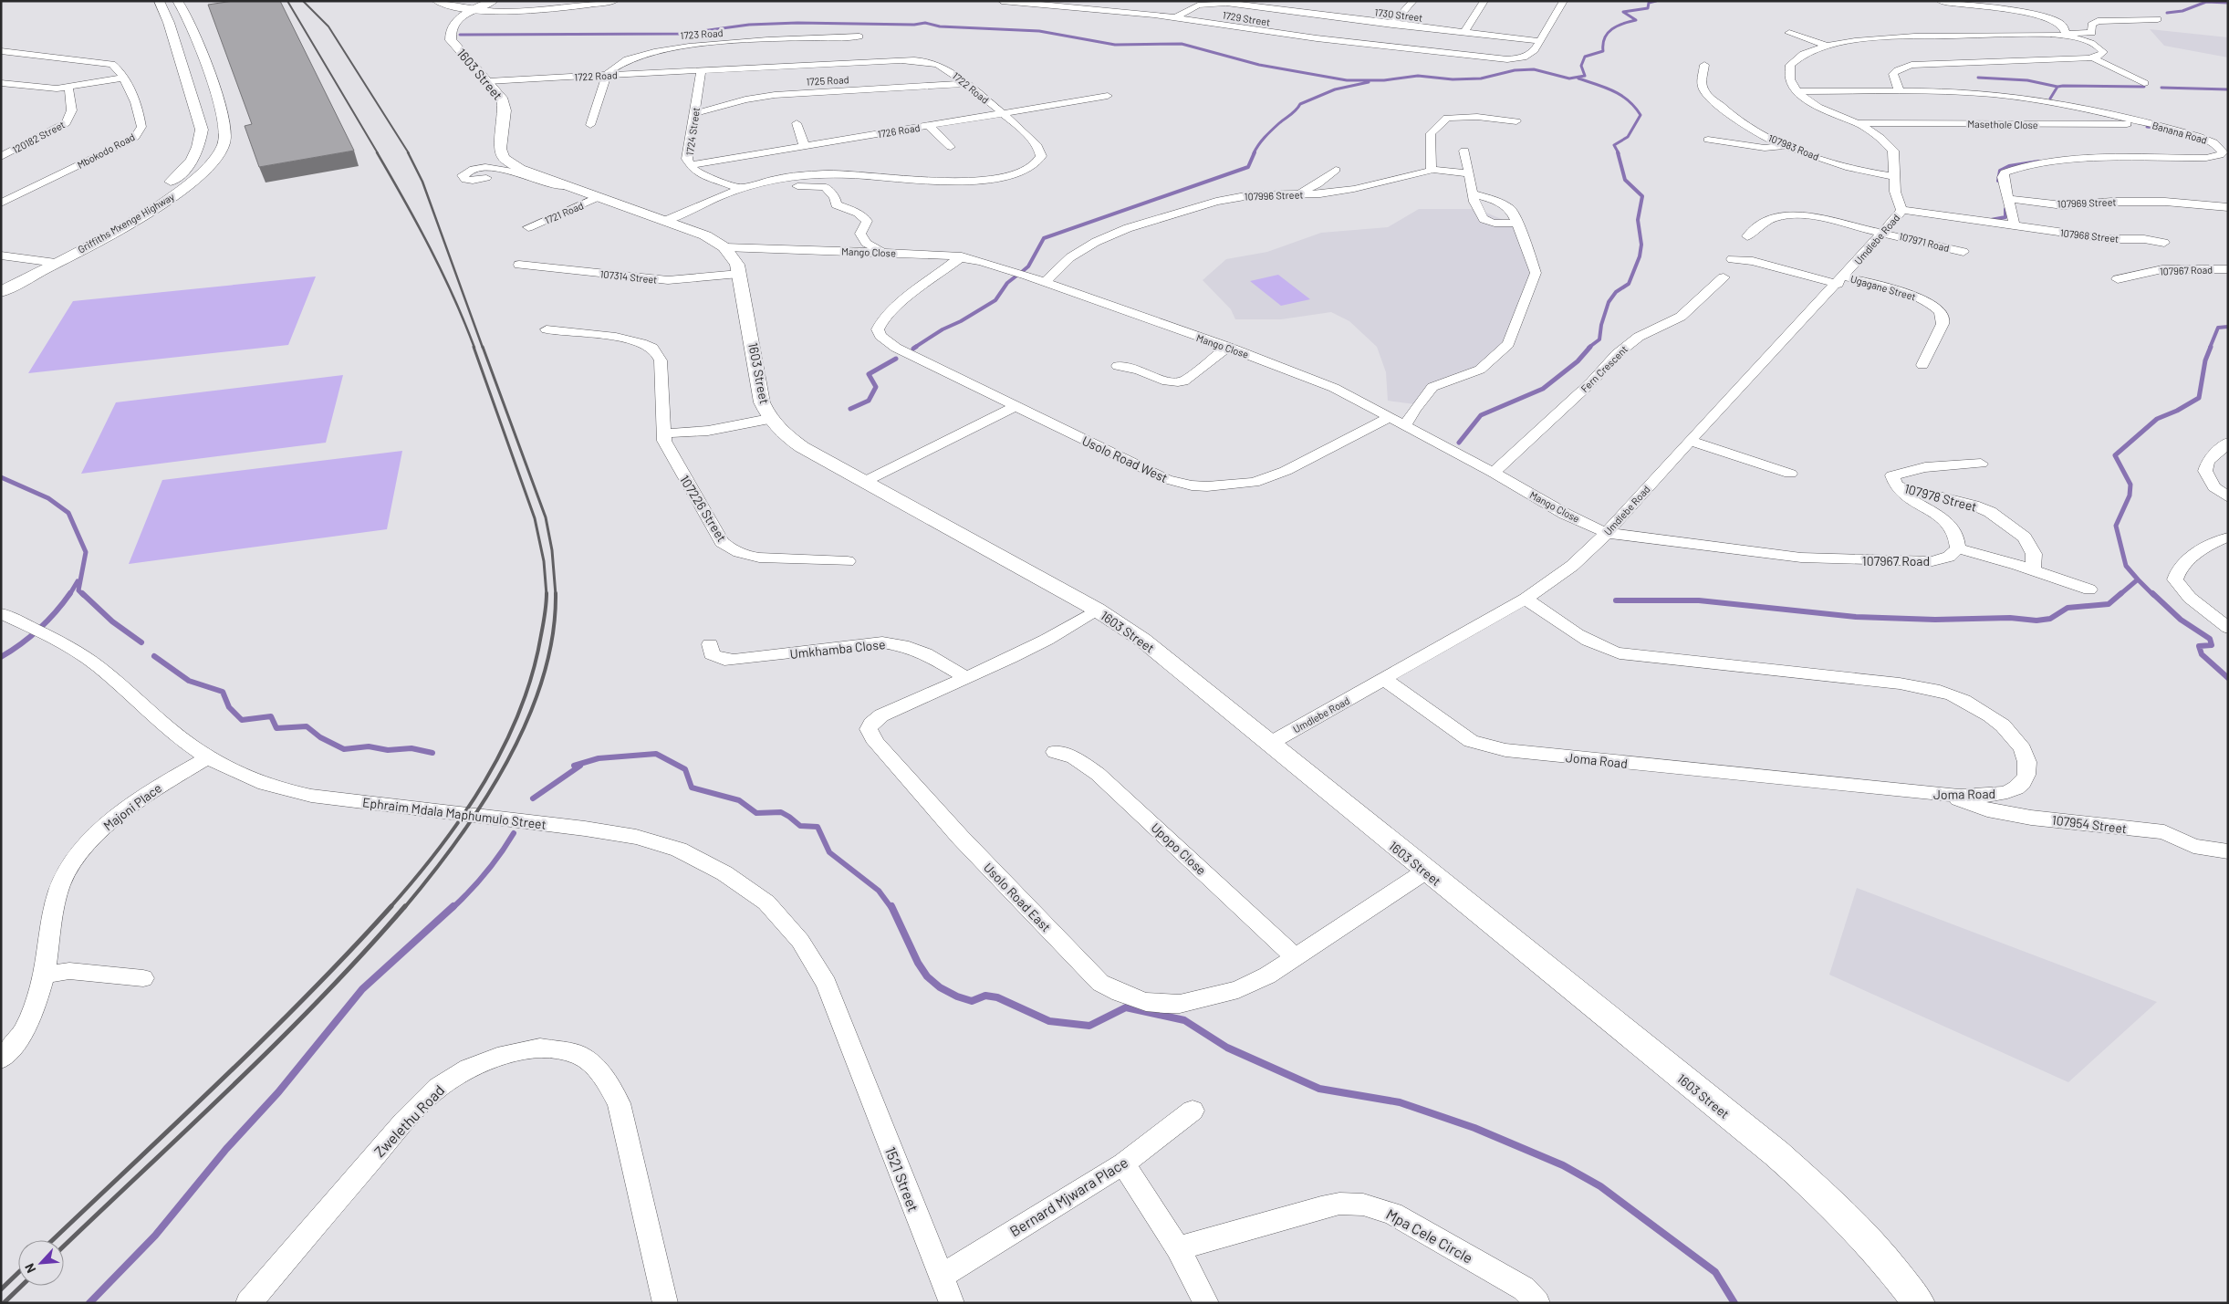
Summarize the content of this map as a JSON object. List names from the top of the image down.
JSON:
{
  "streets": {
    "street": [
      "1730 Street",
      "1729 Street",
      "1723 Road",
      "1603 Street",
      "1722 Road",
      "1725 Road",
      "Masethole Close",
      "1726 Road",
      "1724 Street",
      "Banana Road",
      "120182 Street",
      "107983 Road",
      "Mbokodo Road",
      "107996 Street",
      "107969 Street",
      "1721 Road",
      "Griffiths Mxenge Highway",
      "107968 Street",
      "Umdlebe Road",
      "107971 Road",
      "Mango Close",
      "107967 Road",
      "107314 Street",
      "Ugagane Street",
      "Fern Crescent",
      "Usolo Road West",
      "107978 Street",
      "107226 Street",
      "Umkhamba Close",
      "Joma Road",
      "Majoni Place",
      "Ephraim Mdala Maphumulo Street",
      "107954 Street",
      "Upopo Close",
      "Usolo Road East",
      "Zwelethu Road",
      "1521 Street",
      "Bernard Mjwara Place",
      "Mpa Cele Circle"
    ]
  },
  "crossings": [
    ["1730 Street", "1729 Street"],
    ["1723 Road", "1722 Road"],
    ["1603 Street", "1722 Road"],
    ["1603 Street", "1721 Road"],
    ["1603 Street", "Umdlebe Road"],
    ["1603 Street", "Mango Close"],
    ["1603 Street", "107314 Street"],
    ["1603 Street", "Usolo Road East"],
    ["1722 Road", "1725 Road"],
    ["1722 Road", "1726 Road"],
    ["1722 Road", "1724 Street"],
    ["1725 Road", "1724 Street"],
    ["Masethole Close", "Banana Road"],
    ["Masethole Close", "Umdlebe Road"],
    ["1726 Road", "1724 Street"],
    ["Banana Road", "107969 Street"],
    ["Banana Road", "107968 Street"],
    ["Banana Road", "Umdlebe Road"],
    ["107983 Road", "Umdlebe Road"],
    ["107996 Street", "Mango Close"],
    ["Umdlebe Road", "107971 Road"],
    ["Umdlebe Road", "Mango Close"],
    ["Umdlebe Road", "Ugagane Street"],
    ["Umdlebe Road", "Joma Road"],
    ["Mango Close", "107967 Road"],
    ["Mango Close", "Fern Crescent"],
    ["Mango Close", "Usolo Road West"],
    ["Umkhamba Close", "Usolo Road East"],
    ["Joma Road", "107954 Street"],
    ["Majoni Place", "Ephraim Mdala Maphumulo Street"],
    ["Ephraim Mdala Maphumulo Street", "1521 Street"],
    ["Upopo Close", "Usolo Road East"],
    ["1521 Street", "Bernard Mjwara Place"]
  ],
  "north": "bottom left"
}
